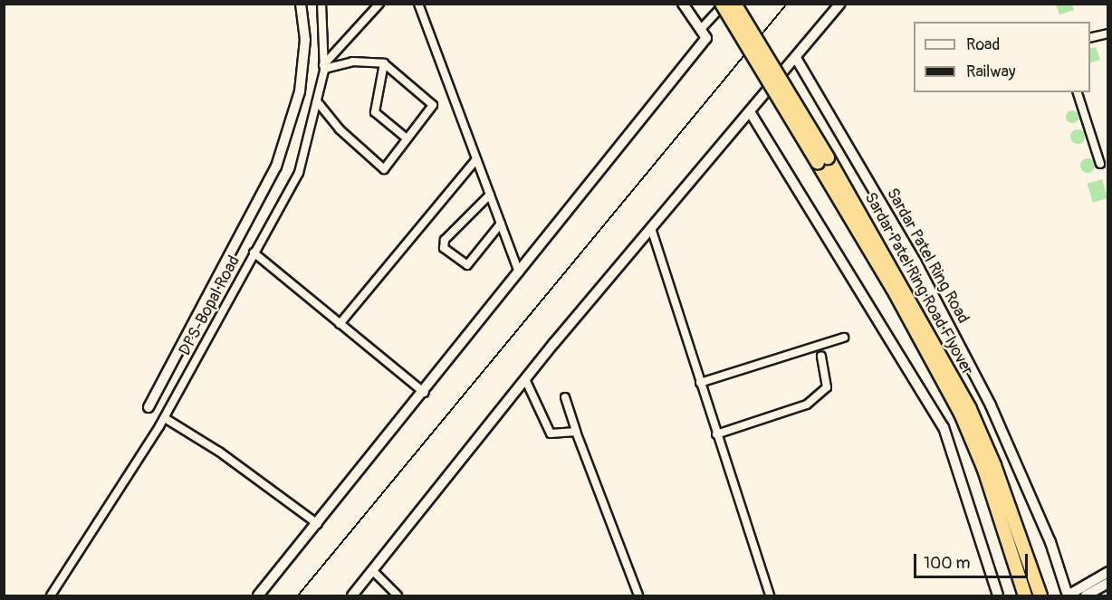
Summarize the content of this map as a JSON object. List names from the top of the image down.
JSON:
{
  "streets": {
    "highway": ["Sardar Patel Ring Road Flyover"],
    "street": ["Sardar Patel Ring Road", "DPS-Bopal Road"]
  },
  "legend": ["Road", "Railway"],
  "scale_bar": "100 m"
}
